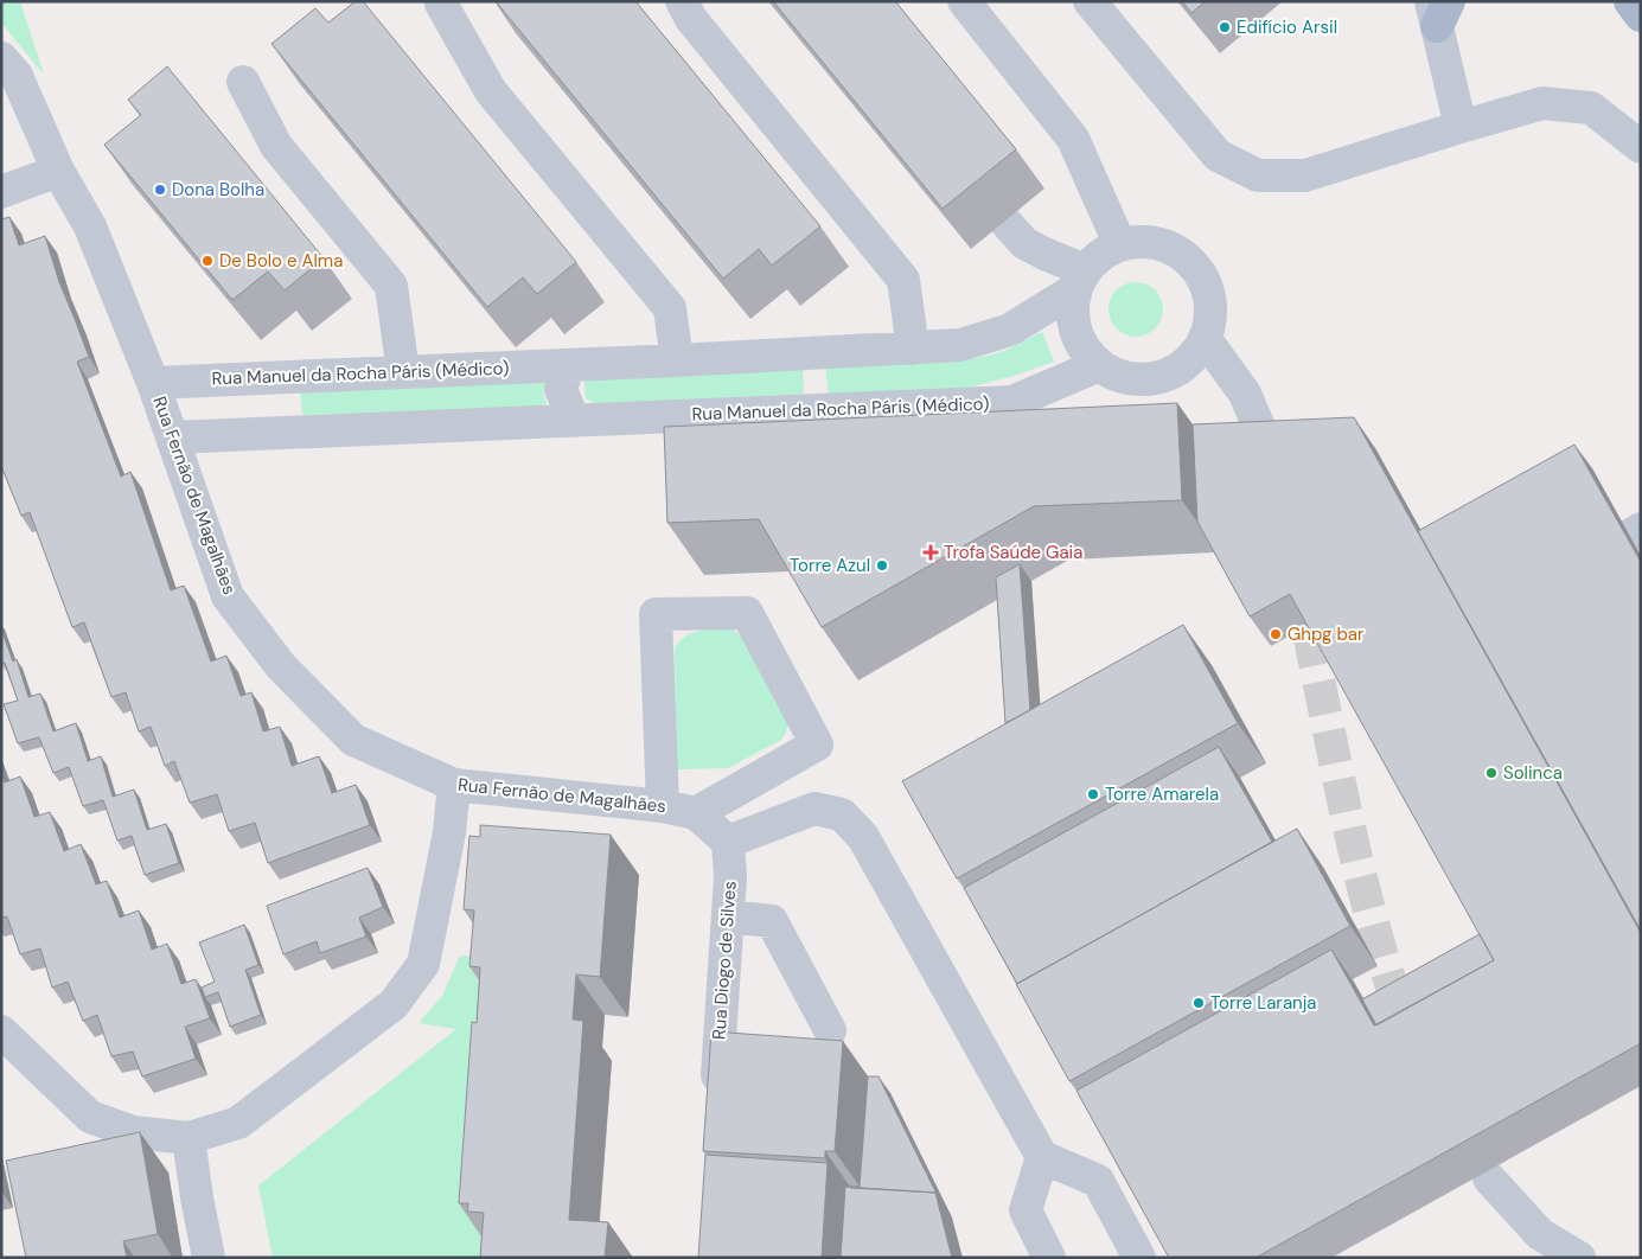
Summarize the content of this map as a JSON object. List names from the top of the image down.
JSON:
{
  "streets": {
    "street": ["Rua Manuel da Rocha Páris (Médico)", "Rua Fernão de Magalhães", "Rua Diogo de Silves"]
  },
  "crossings": [
    ["Rua Manuel da Rocha Páris (Médico)", "Rua Fernão de Magalhães"],
    ["Rua Fernão de Magalhães", "Rua Diogo de Silves"]
  ],
  "places": {
    "other": [
      "Edifício Arsil",
      "Dona Bolha",
      "De Bolo e Alma",
      "Torre Azul",
      "Ghpg bar",
      "Solinca",
      "Torre Amarela",
      "Torre Laranja"
    ],
    "health": ["Trofa Saúde Gaia"]
  }
}
